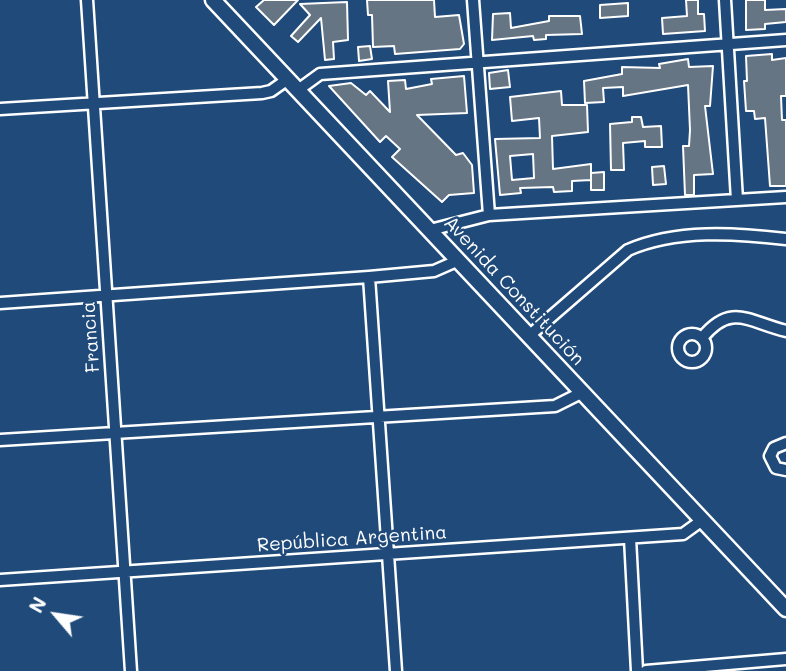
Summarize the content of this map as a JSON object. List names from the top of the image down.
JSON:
{
  "streets": {
    "main road": ["Avenida Constitución"],
    "street": ["Francia", "República Argentina"]
  },
  "crossings": [
    ["Avenida Constitución", "República Argentina"],
    ["Francia", "República Argentina"]
  ],
  "north": "top left"
}
